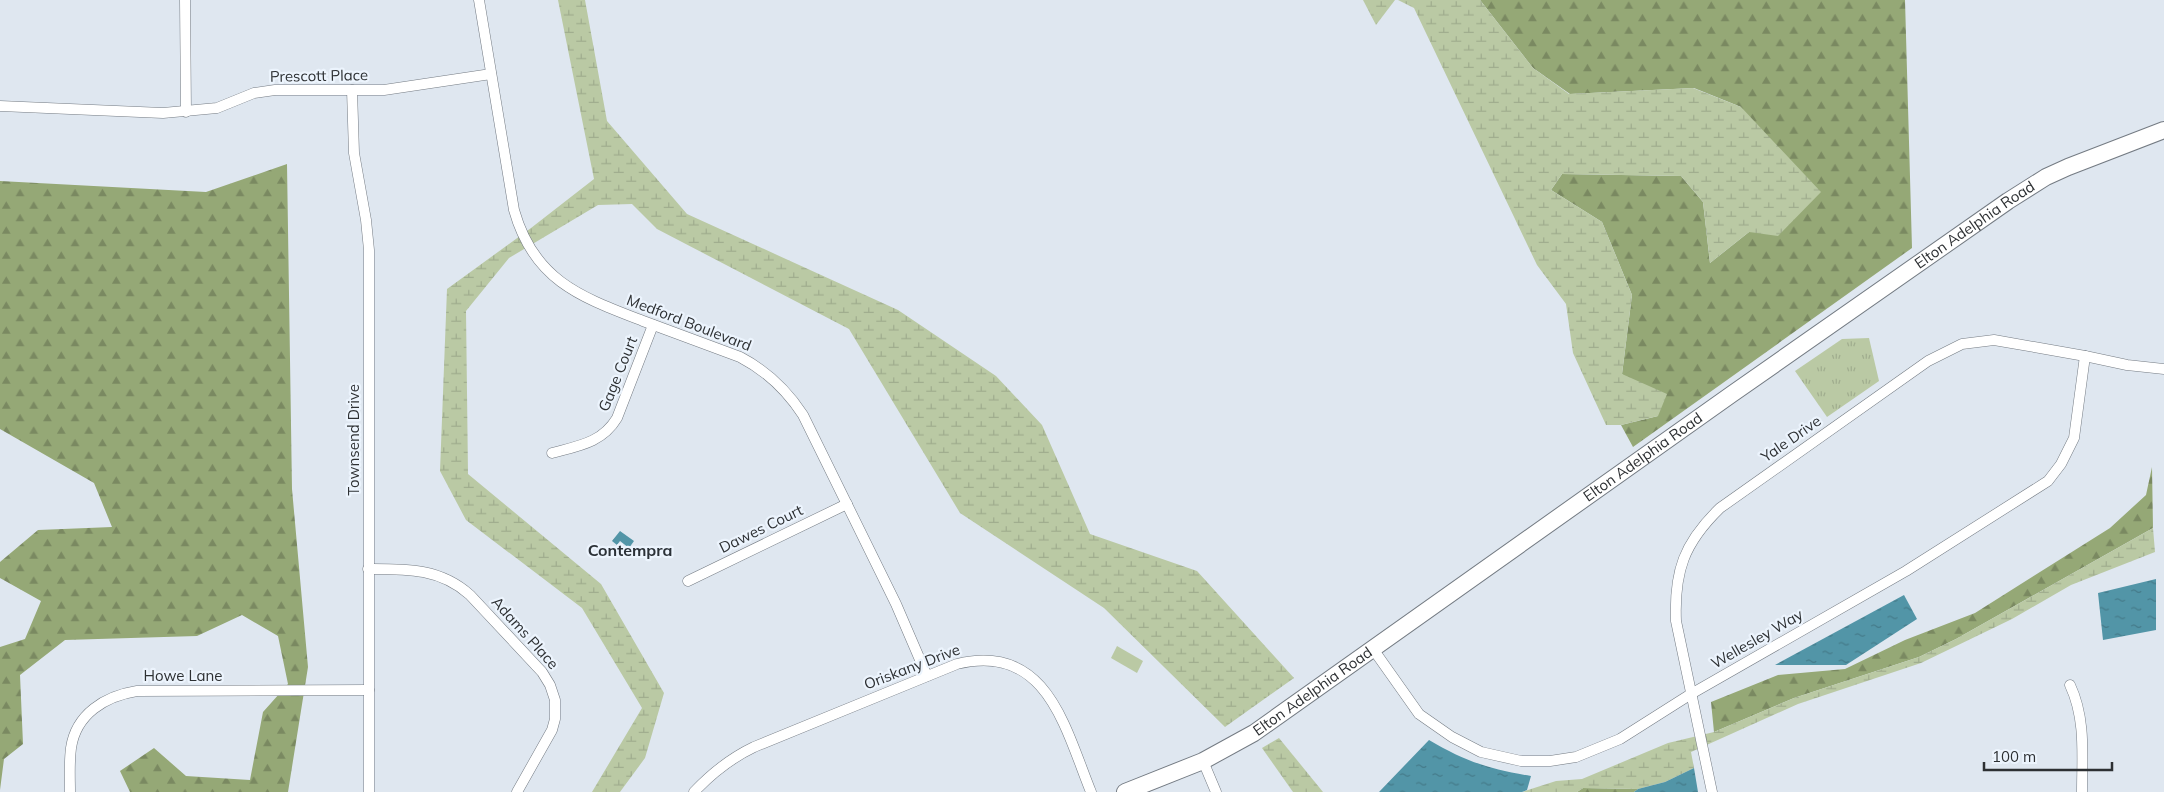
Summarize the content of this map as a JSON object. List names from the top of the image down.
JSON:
{
  "streets": {
    "main road": ["Elton Adelphia Road"],
    "street": [
      "Prescott Place",
      "Medford Boulevard",
      "Gage Court",
      "Yale Drive",
      "Townsend Drive",
      "Dawes Court",
      "Adams Place",
      "Wellesley Way",
      "Oriskany Drive",
      "Howe Lane"
    ]
  },
  "crossings": [
    ["Prescott Place", "Medford Boulevard"],
    ["Prescott Place", "Townsend Drive"],
    ["Elton Adelphia Road", "Wellesley Way"],
    ["Medford Boulevard", "Gage Court"],
    ["Medford Boulevard", "Dawes Court"],
    ["Medford Boulevard", "Oriskany Drive"],
    ["Yale Drive", "Wellesley Way"],
    ["Townsend Drive", "Adams Place"],
    ["Townsend Drive", "Howe Lane"]
  ],
  "districts": ["Contempra"],
  "scale_bar": "100 m"
}
